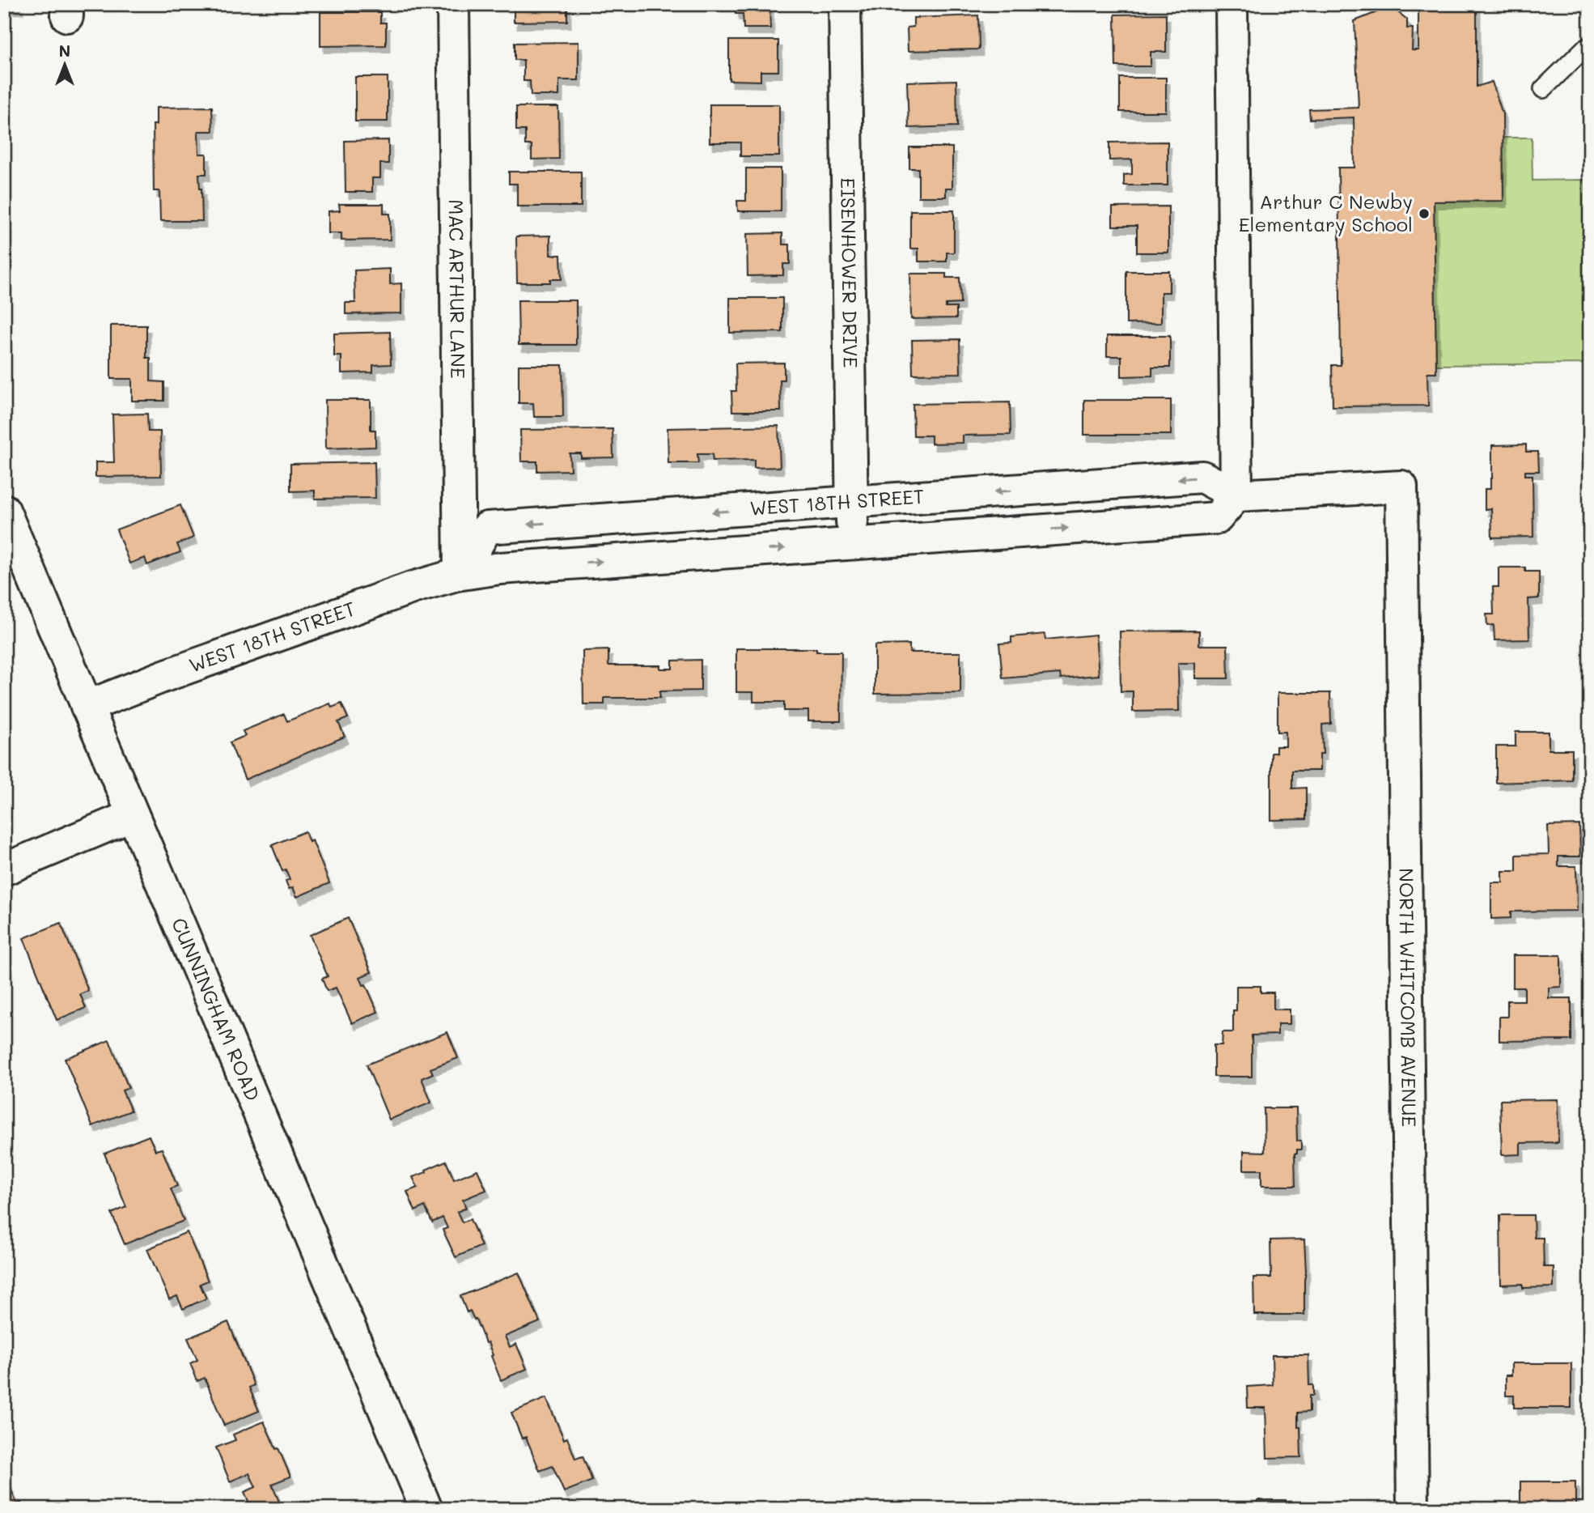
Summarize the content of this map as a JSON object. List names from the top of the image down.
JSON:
{
  "streets": {
    "street": [
      "EISENHOWER DRIVE",
      "MAC ARTHUR LANE",
      "WEST 18TH STREET",
      "NORTH WHITCOMB AVENUE",
      "CUNNINGHAM ROAD"
    ]
  },
  "crossings": [
    ["EISENHOWER DRIVE", "WEST 18TH STREET"],
    ["MAC ARTHUR LANE", "WEST 18TH STREET"],
    ["WEST 18TH STREET", "NORTH WHITCOMB AVENUE"],
    ["WEST 18TH STREET", "CUNNINGHAM ROAD"]
  ],
  "places": ["Arthur C Newby Elementary School"],
  "north": "top"
}
